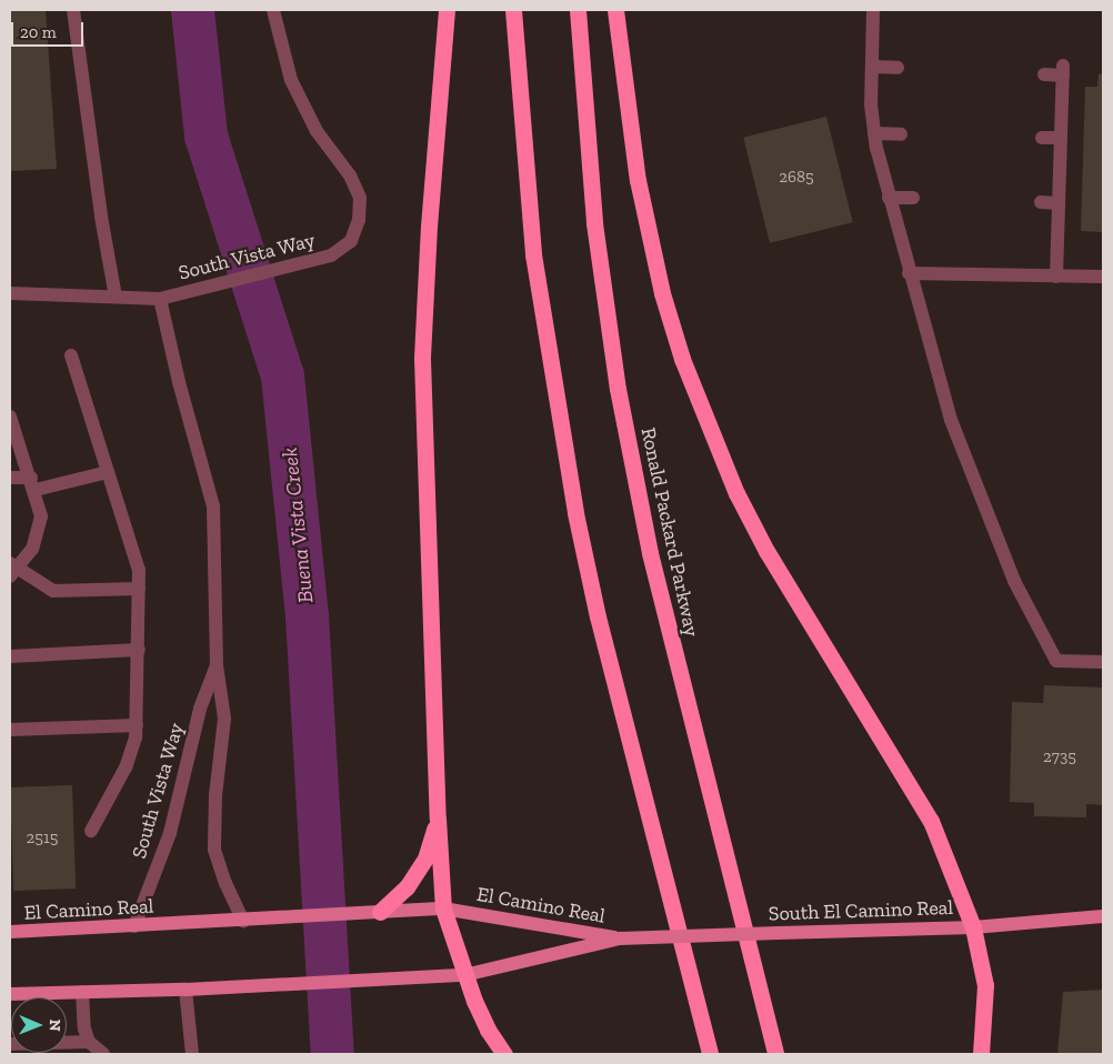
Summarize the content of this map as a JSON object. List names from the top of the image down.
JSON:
{
  "streets": {
    "highway": ["Ronald Packard Parkway"],
    "main road": ["El Camino Real", "South El Camino Real"],
    "street": ["South Vista Way"]
  },
  "crossings": [
    ["South Vista Way", "El Camino Real"],
    ["El Camino Real", "South El Camino Real"]
  ],
  "water": ["Buena Vista Creek"],
  "house_numbers": ["2685", "2735", "2515"],
  "scale_bar": "20 m",
  "north": "right"
}
